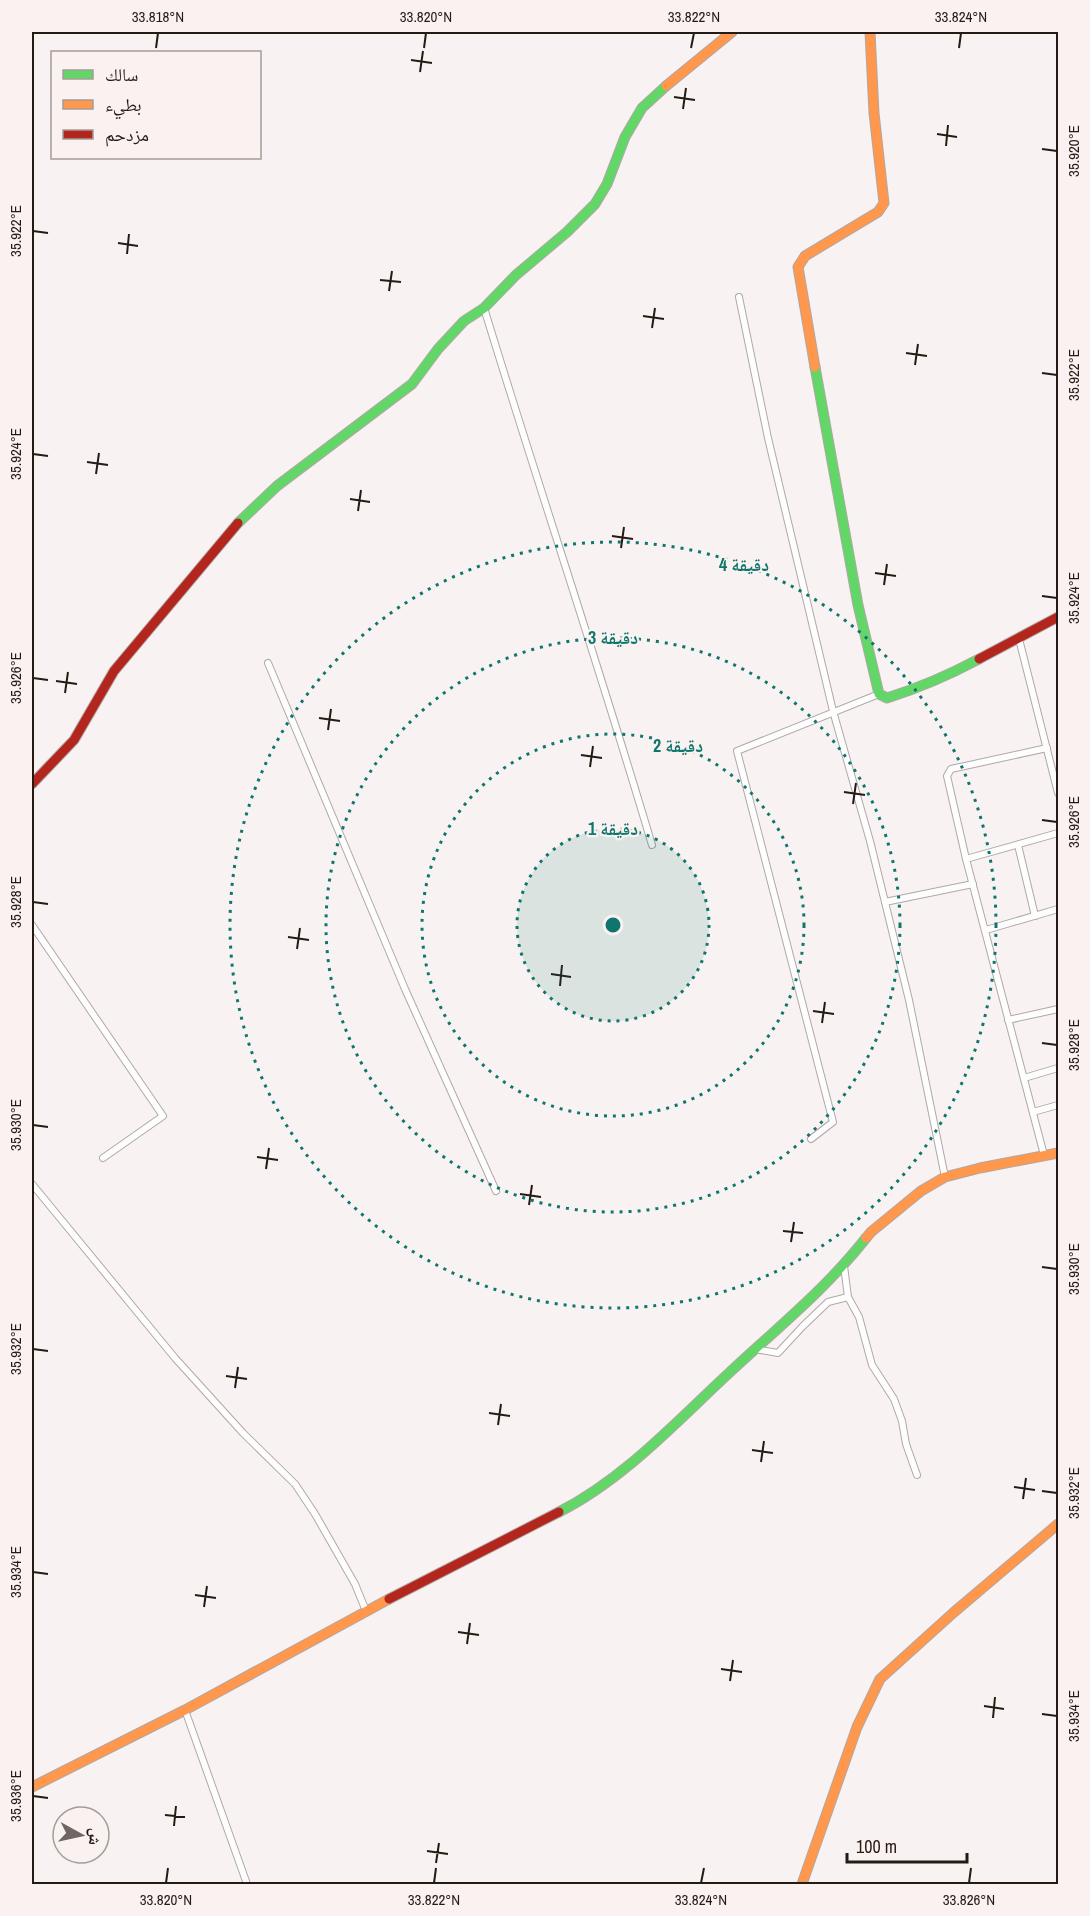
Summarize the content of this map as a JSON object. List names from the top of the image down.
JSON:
{
  "legend": ["سالك", "بطيء", "مزدحم"],
  "scale_bar": "100 m",
  "north": "right",
  "coordinates": [
    "33.818°N",
    "33.820°N",
    "33.822°N",
    "33.824°N",
    "35.920°E",
    "35.922°E",
    "35.924°E",
    "35.926°E",
    "35.928°E",
    "35.930°E",
    "35.932°E",
    "35.934°E",
    "35.936°E",
    "33.826°N"
  ],
  "rings": [
    "4 دقيقة",
    "3 دقيقة",
    "2 دقيقة",
    "1 دقيقة"
  ]
}
